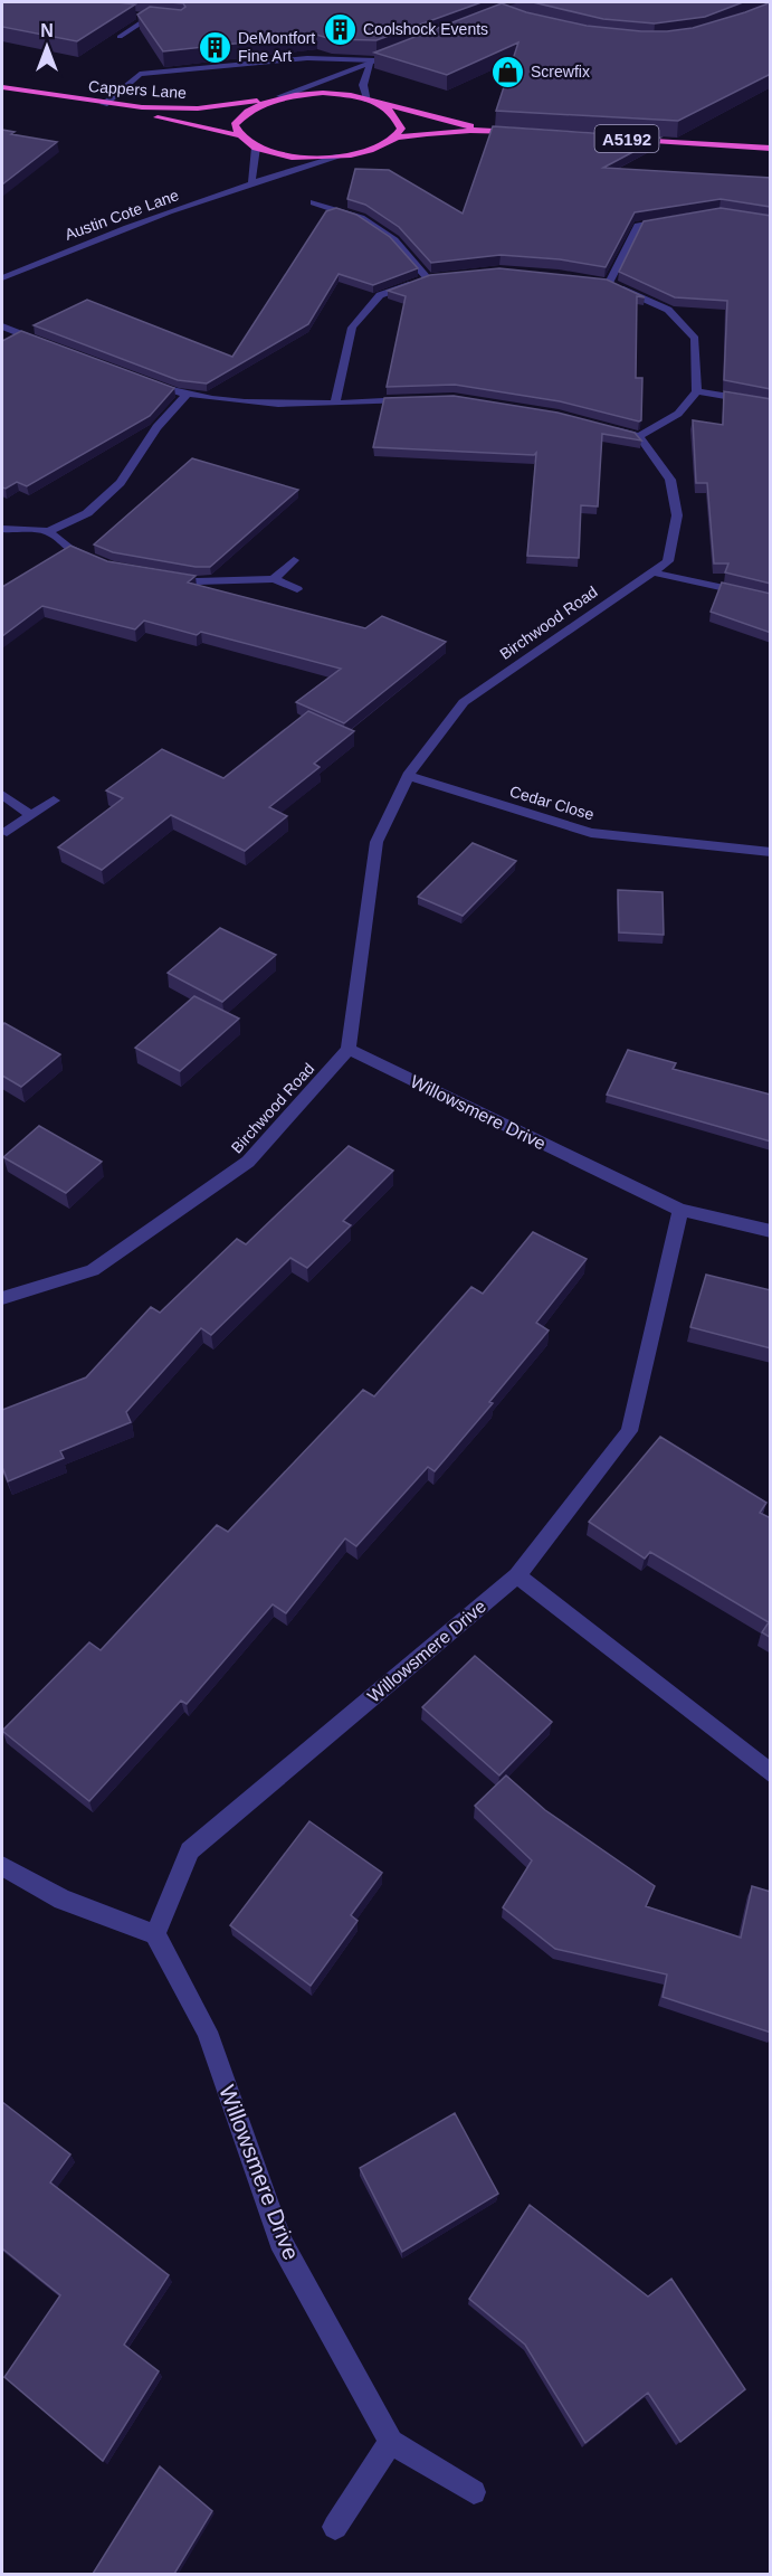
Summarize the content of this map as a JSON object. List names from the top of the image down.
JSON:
{
  "streets": {
    "highway": ["Cappers Lane", "A5192"],
    "street": [
      "Austin Cote Lane",
      "Birchwood Road",
      "Cedar Close",
      "Willowsmere Drive"
    ]
  },
  "crossings": [
    ["Birchwood Road", "Cedar Close"],
    ["Birchwood Road", "Willowsmere Drive"]
  ],
  "places": {
    "building": ["Coolshock Events", "DeMontfort Fine Art"],
    "shop": ["Screwfix"]
  },
  "north": "top"
}
